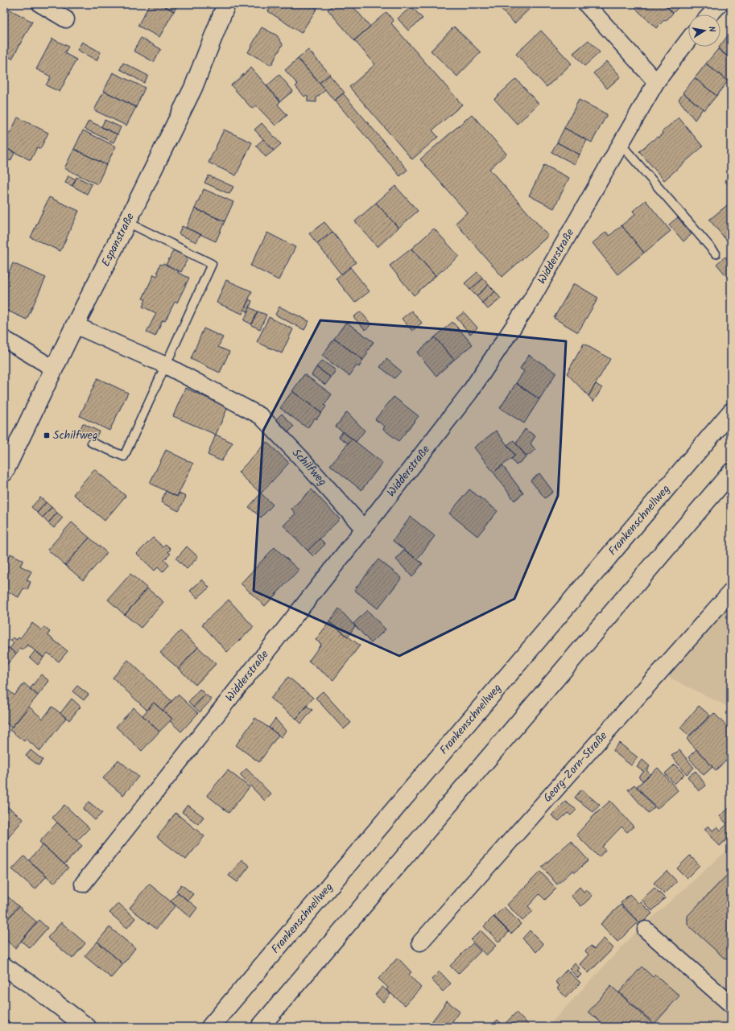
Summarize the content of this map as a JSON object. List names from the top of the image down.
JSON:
{
  "streets": {
    "main road": ["Espanstraße", "Frankenschnellweg"],
    "street": ["Widderstraße", "Schilfweg", "Georg-Zorn-Straße"]
  },
  "crossings": [
    ["Espanstraße", "Schilfweg"],
    ["Widderstraße", "Schilfweg"]
  ],
  "places": {
    "transit": ["Schilfweg"]
  },
  "north": "right"
}
